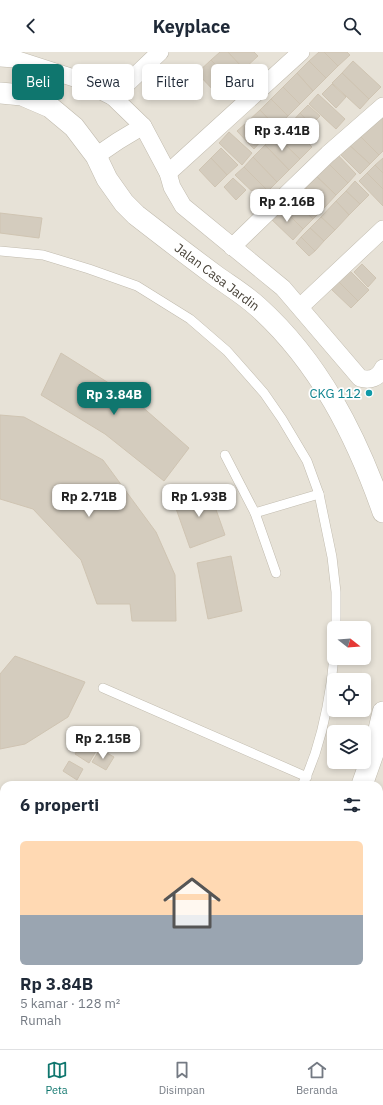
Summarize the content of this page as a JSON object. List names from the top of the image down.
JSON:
{
  "streets": {
    "street": ["Jalan Casa Jardin"]
  },
  "places": ["CKG 112"],
  "north": "right",
  "page": {
    "header": "Keyplace",
    "chip": [
      "Beli",
      "Sewa",
      "Filter",
      "Baru"
    ],
    "price": [
      "Rp 3.41B",
      "Rp 2.16B",
      "Rp 3.84B",
      "Rp 2.71B",
      "Rp 1.93B",
      "Rp 2.15B"
    ],
    "heading": "6 properti",
    "list": [
      {
        "name": "Rp 3.84B",
        "note": "5 kamar · 128 m² · Rumah"
      }
    ],
    "tabs": ["Peta", "Disimpan", "Beranda"]
  }
}
